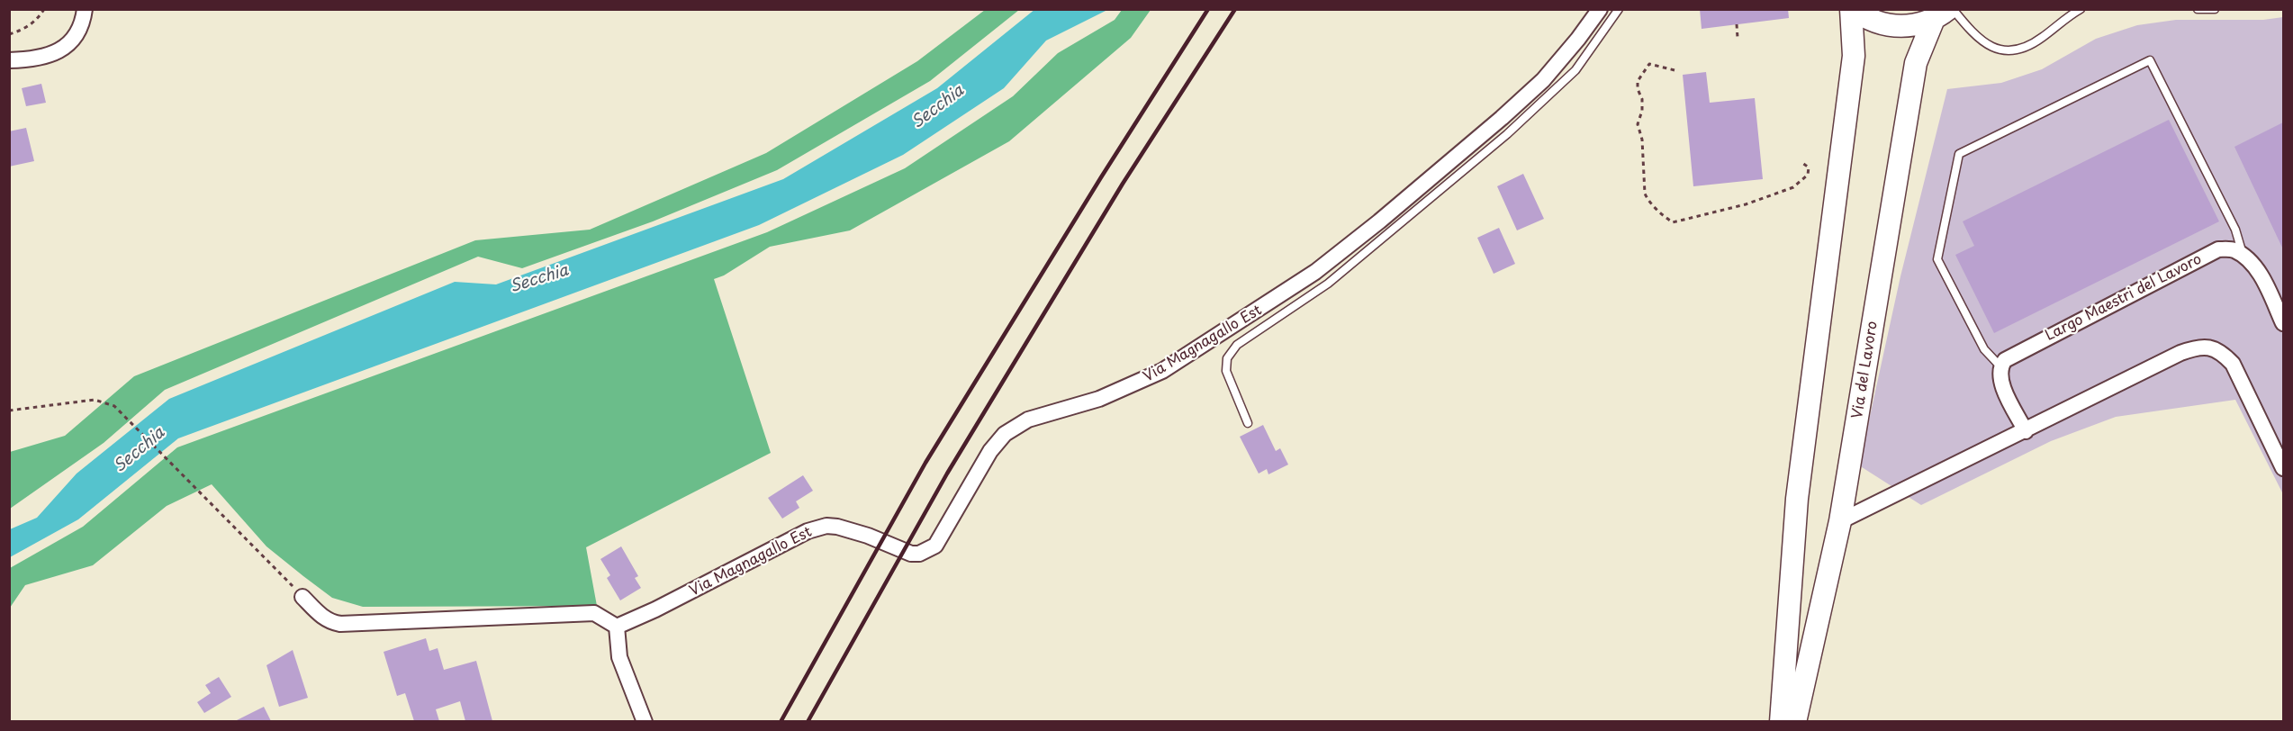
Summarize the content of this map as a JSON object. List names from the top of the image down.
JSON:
{
  "streets": {
    "main road": ["Via del Lavoro"],
    "street": ["Largo Maestri del Lavoro", "Via Magnagallo Est"]
  },
  "water": ["Secchia"]
}
